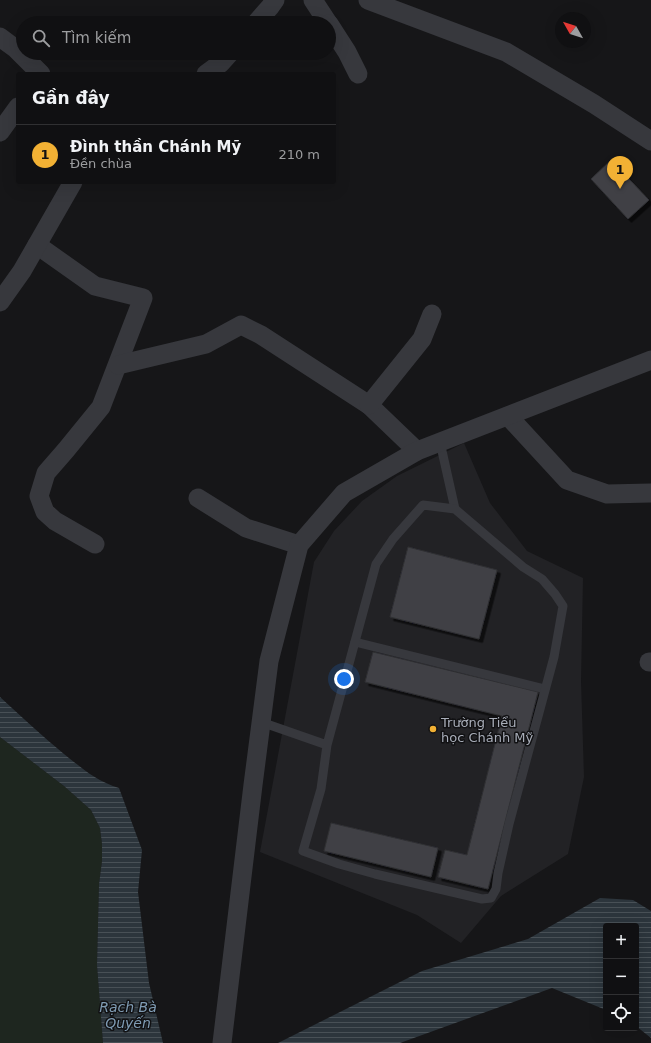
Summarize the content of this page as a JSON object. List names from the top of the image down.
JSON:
{
  "water": ["Rạch Bà Quyến"],
  "places": ["Trường Tiểu học Chánh Mỹ"],
  "north": "top left",
  "page": {
    "search": "Tìm kiếm",
    "heading": "Gần đây",
    "list": [
      {
        "mark": "1",
        "name": "Đình thần Chánh Mỹ",
        "note": "Đền chùa",
        "value": "210 m"
      }
    ],
    "pins": "1",
    "map_buttons": ["+", "−"]
  }
}
